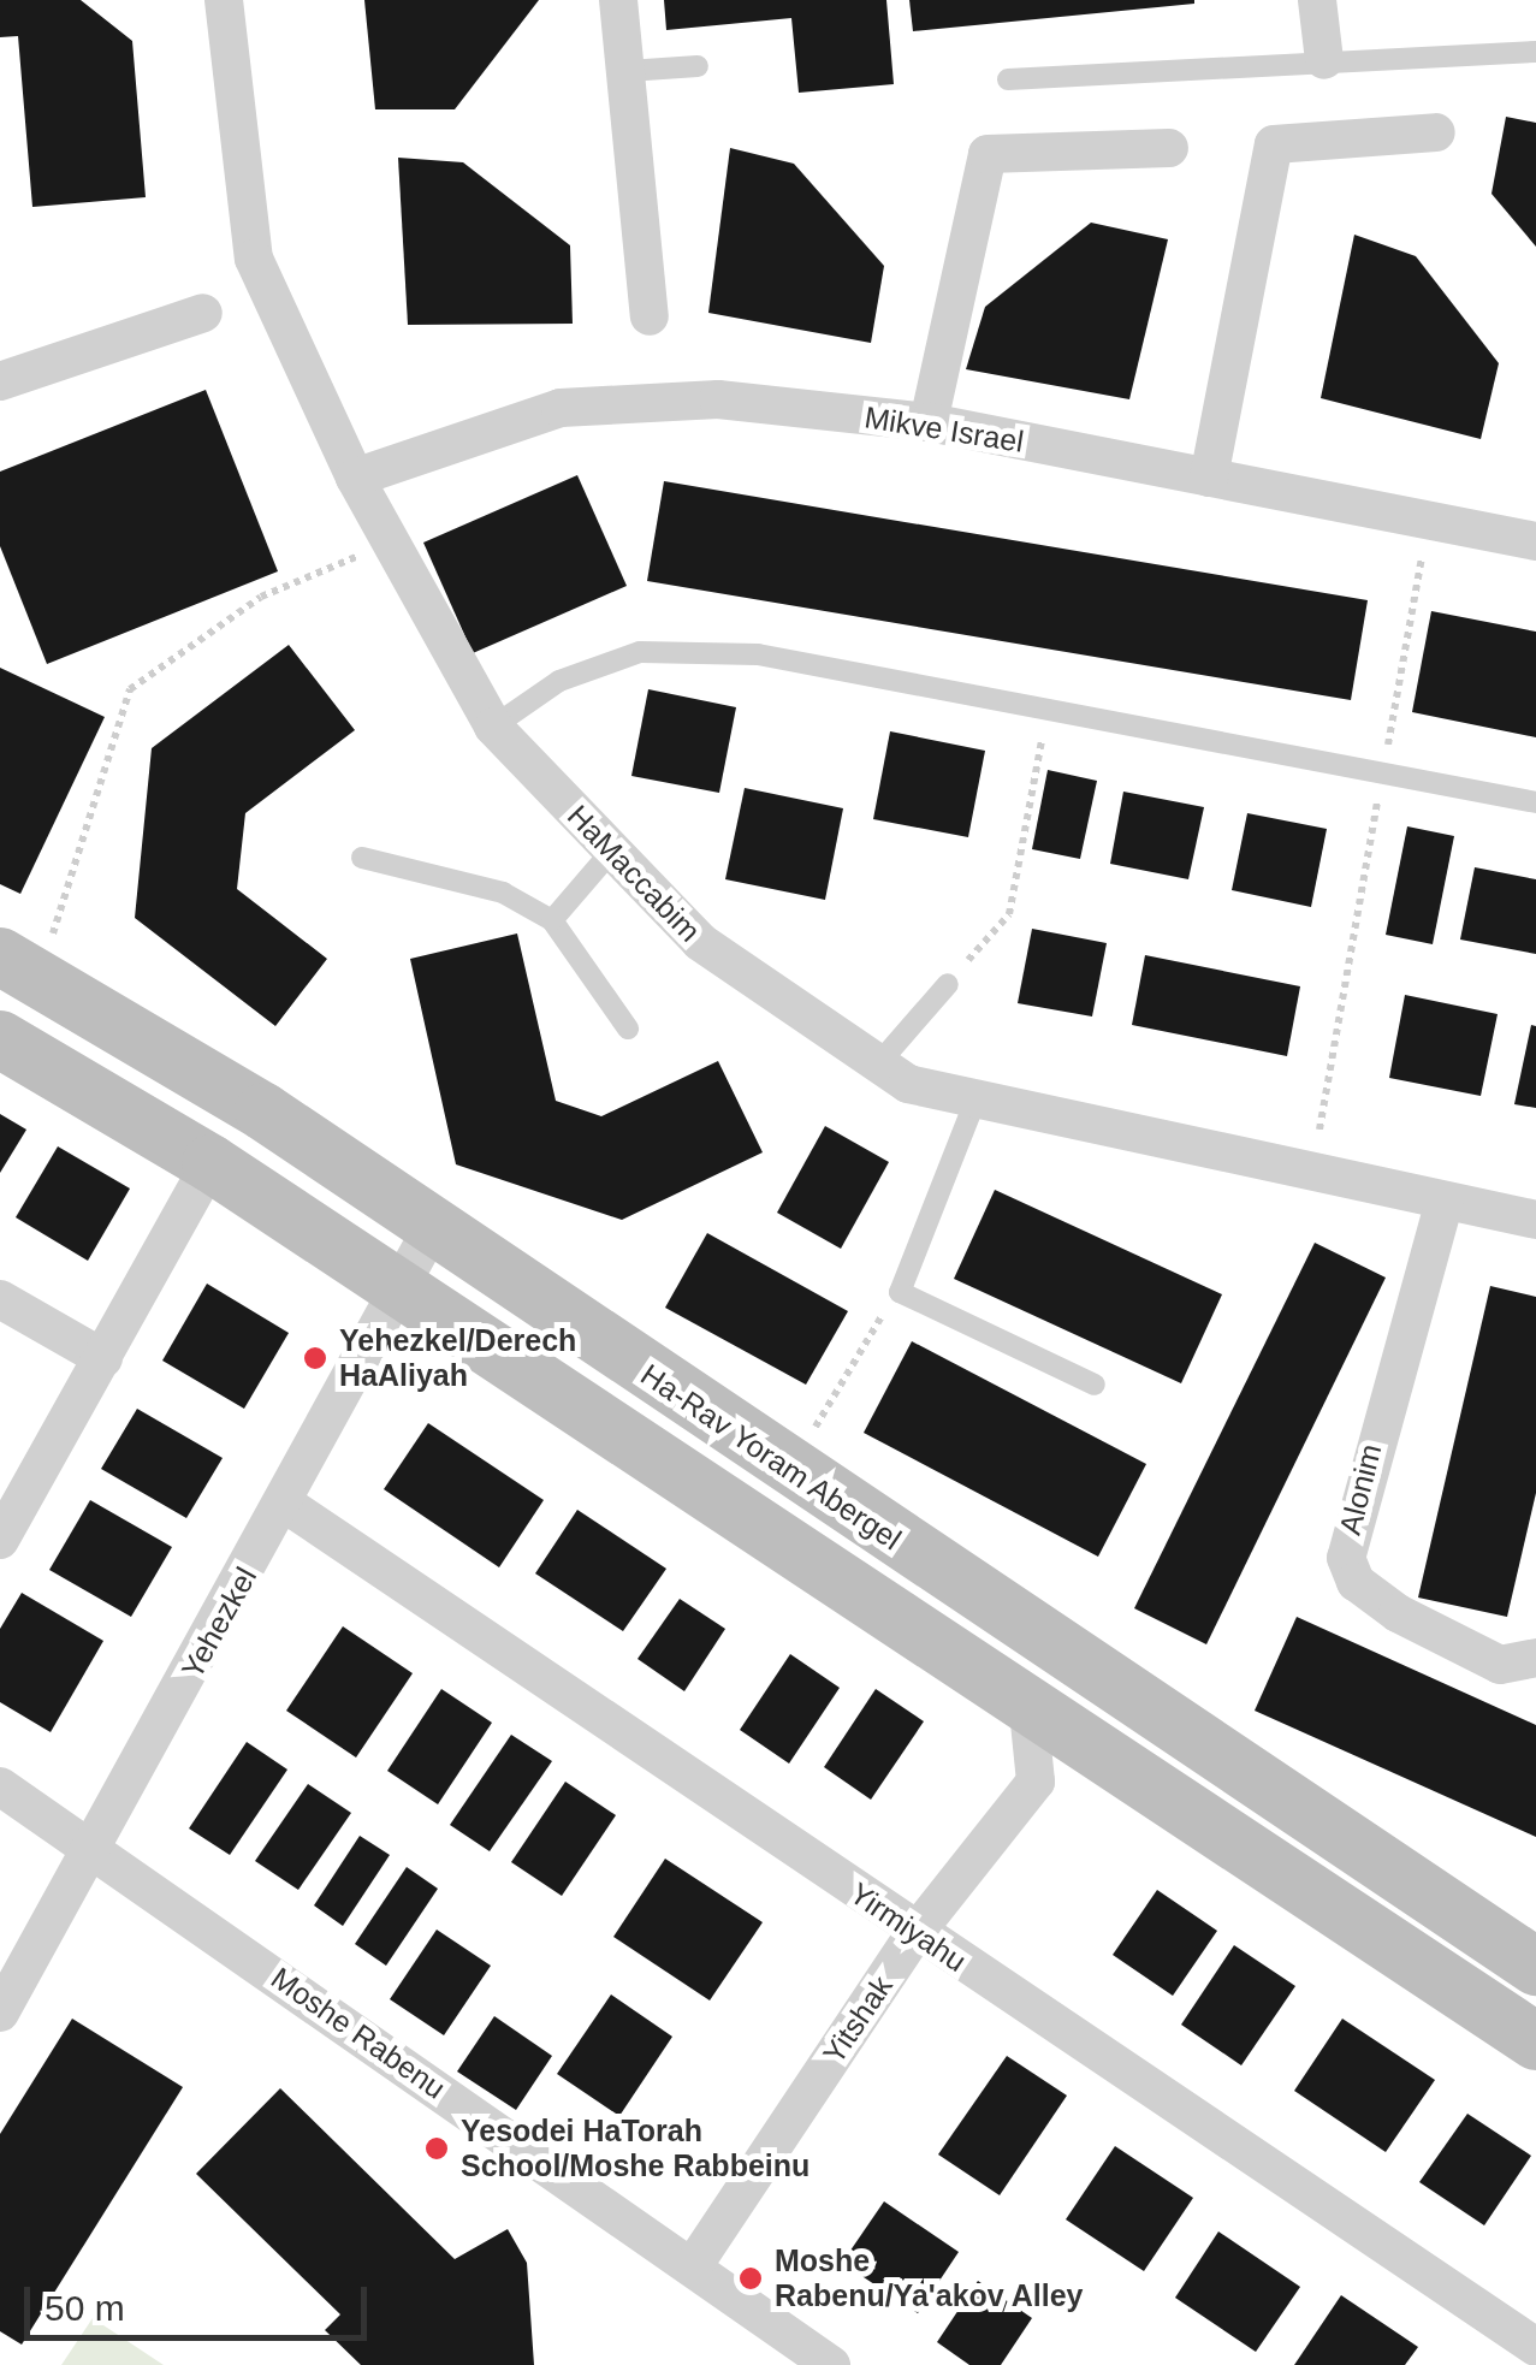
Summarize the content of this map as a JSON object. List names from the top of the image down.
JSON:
{
  "streets": {
    "street": [
      "Mikve Israel",
      "HaMaccabim",
      "Ha-Rav Yoram Abergel",
      "Alonim",
      "Yehezkel",
      "Yirmiyahu",
      "Yitshak",
      "Moshe Rabenu"
    ]
  },
  "crossings": [
    ["Mikve Israel", "HaMaccabim"],
    ["HaMaccabim", "Alonim"],
    ["Ha-Rav Yoram Abergel", "Yehezkel"],
    ["Yehezkel", "Yirmiyahu"],
    ["Yehezkel", "Moshe Rabenu"],
    ["Yirmiyahu", "Yitshak"],
    ["Yitshak", "Moshe Rabenu"]
  ],
  "places": ["Yehezkel/Derech HaAliyah", "Yesodei HaTorah School/Moshe Rabbeinu", "Moshe Rabenu/Ya'akov Alley"],
  "scale_bar": "50 m"
}
